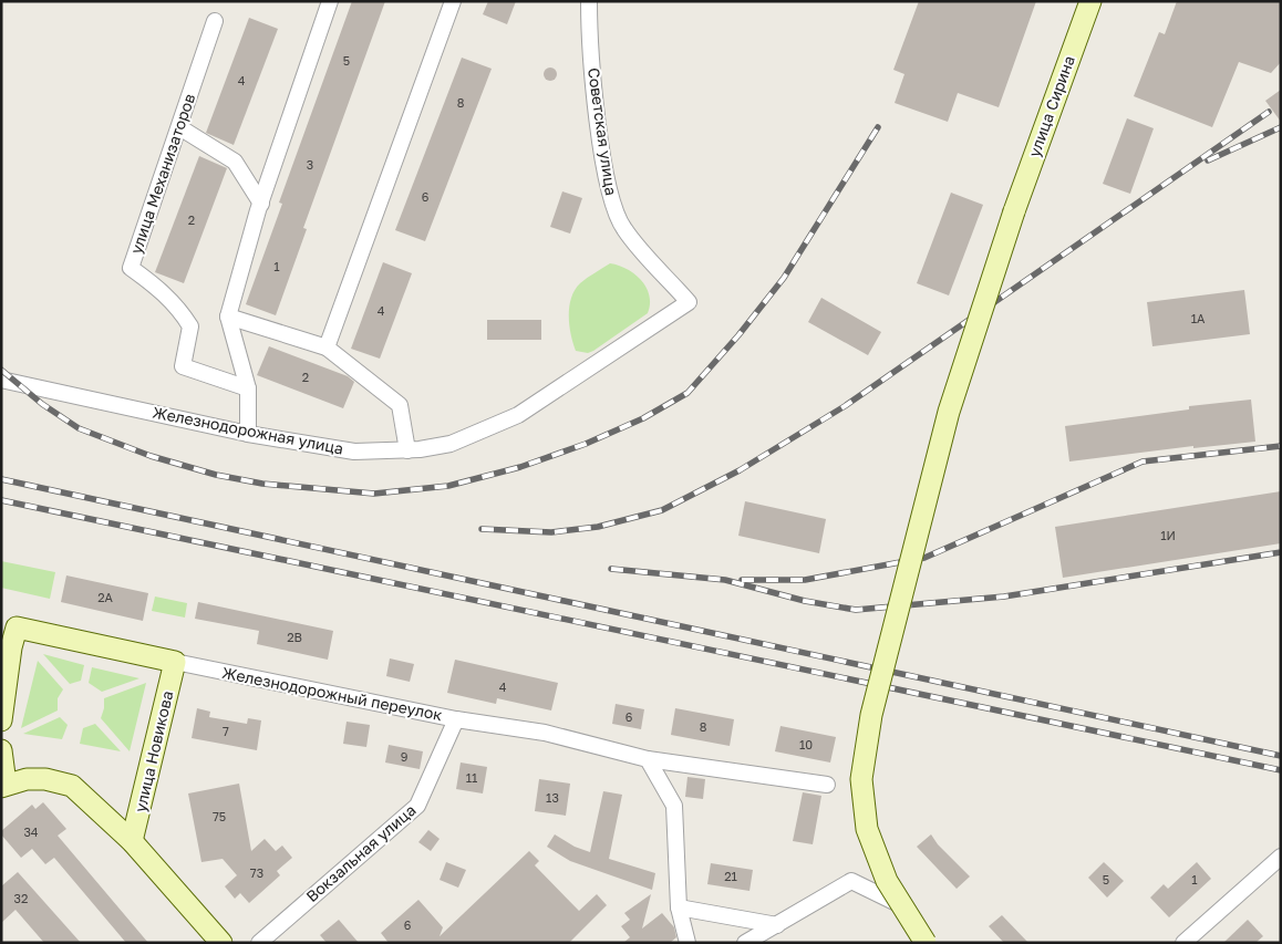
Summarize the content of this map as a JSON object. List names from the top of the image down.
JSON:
{
  "streets": {
    "street": [
      "улица Сирина",
      "Советская улица",
      "улица Механизаторов",
      "Железнодорожная улица",
      "Железнодорожный переулок",
      "улица Новикова",
      "Вокзальная улица"
    ]
  },
  "crossings": [
    ["Советская улица", "Железнодорожная улица"],
    ["Железнодорожный переулок", "улица Новикова"],
    ["Железнодорожный переулок", "Вокзальная улица"]
  ],
  "house_numbers": [
    "5",
    "4",
    "8",
    "3",
    "6",
    "2",
    "1",
    "4",
    "1А",
    "2",
    "1И",
    "2А",
    "2В",
    "4",
    "6",
    "8",
    "7",
    "10",
    "9",
    "11",
    "13",
    "75",
    "34",
    "73",
    "21",
    "5",
    "1",
    "32",
    "6"
  ]
}
